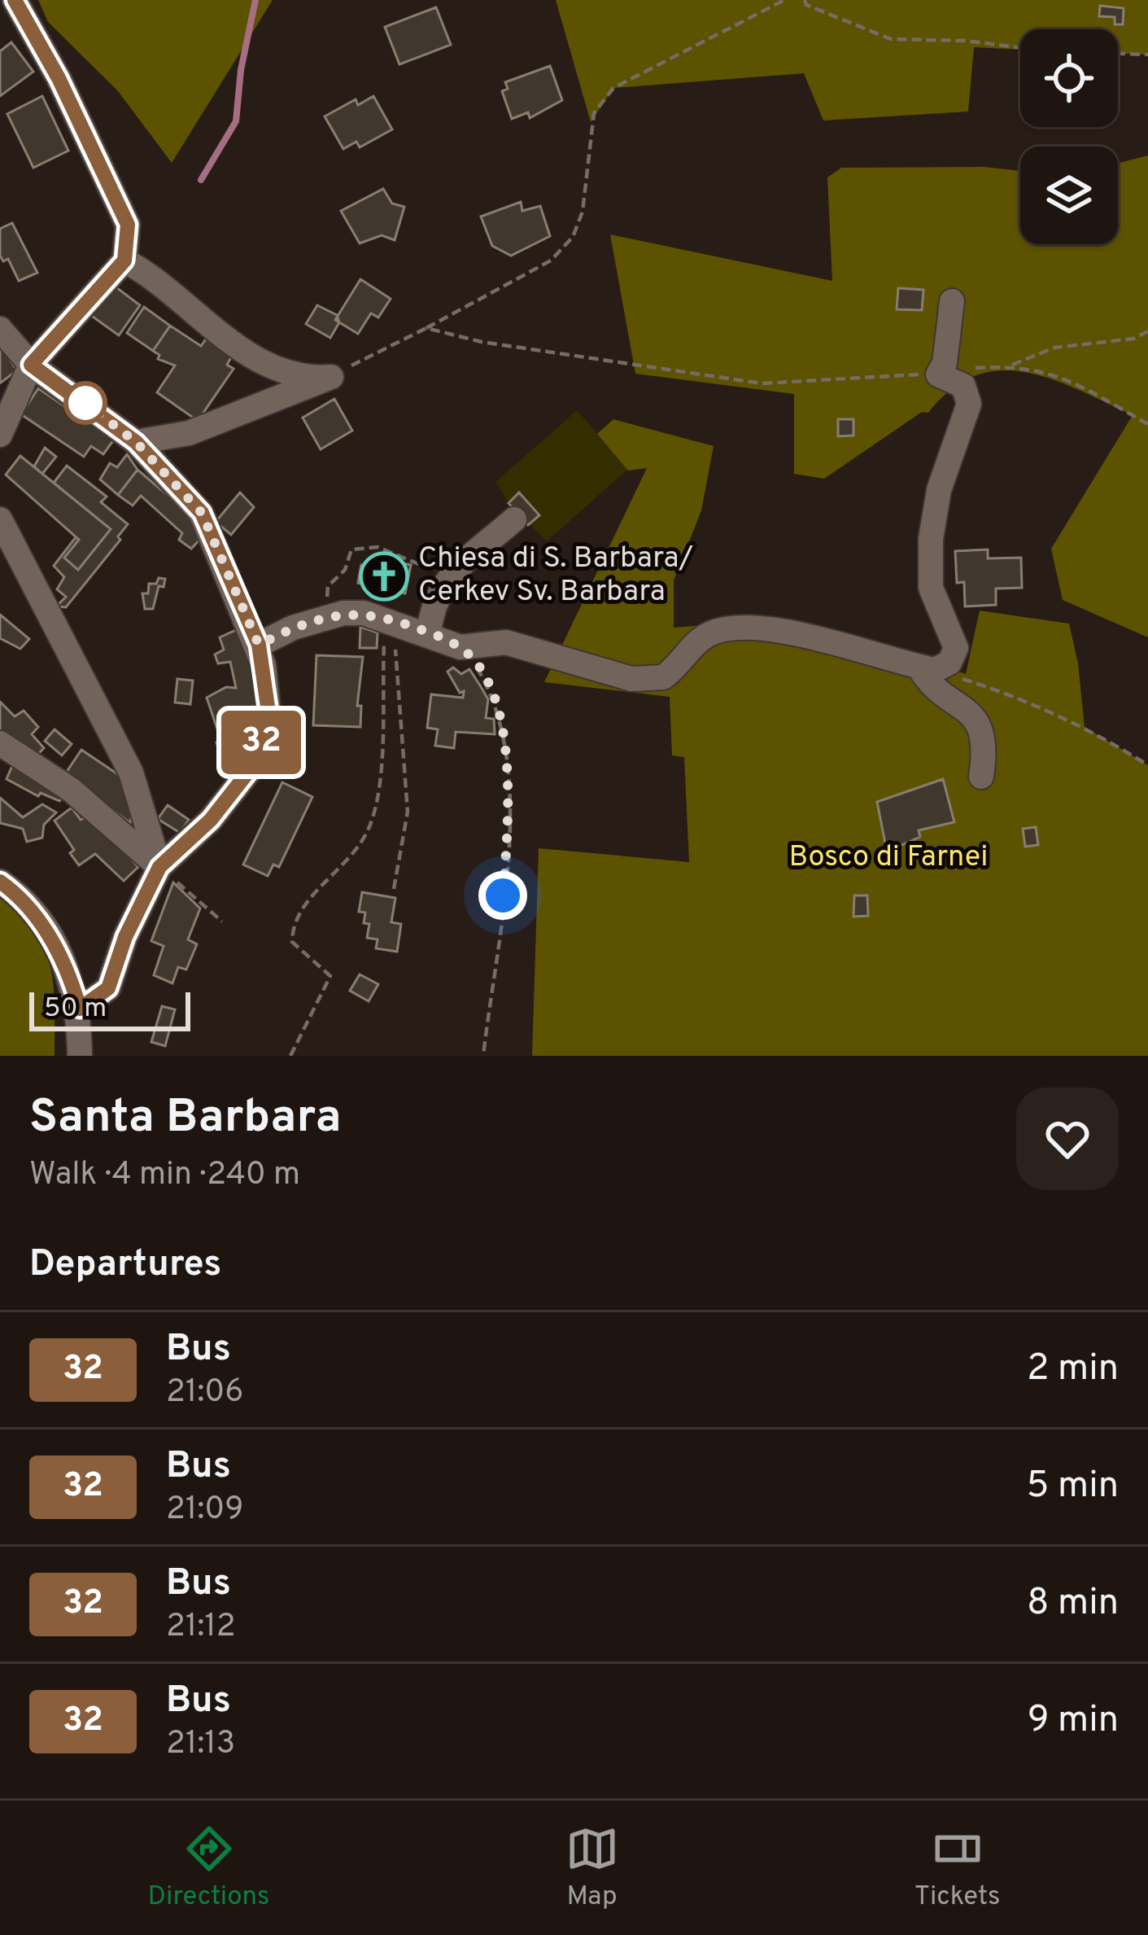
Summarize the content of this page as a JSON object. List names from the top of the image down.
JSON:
{
  "parks": ["Bosco di Farnei"],
  "places": {
    "church": ["Chiesa di S. Barbara/ Cerkev Sv. Barbara"]
  },
  "lines": ["bus line 32"],
  "scale_bar": "50 m",
  "page": {
    "on_map": "32",
    "scale": "50 m",
    "heading": [
      ["Santa Barbara", "Walk · 4 min · 240 m"],
      "Departures"
    ],
    "list": [
      {
        "mark": "32",
        "name": "Bus",
        "note": "21:06",
        "value": "2 min"
      },
      {
        "mark": "32",
        "name": "Bus",
        "note": "21:09",
        "value": "5 min"
      },
      {
        "mark": "32",
        "name": "Bus",
        "note": "21:12",
        "value": "8 min"
      },
      {
        "mark": "32",
        "name": "Bus",
        "note": "21:13",
        "value": "9 min"
      }
    ],
    "tabs": ["Directions", "Map", "Tickets"]
  }
}
